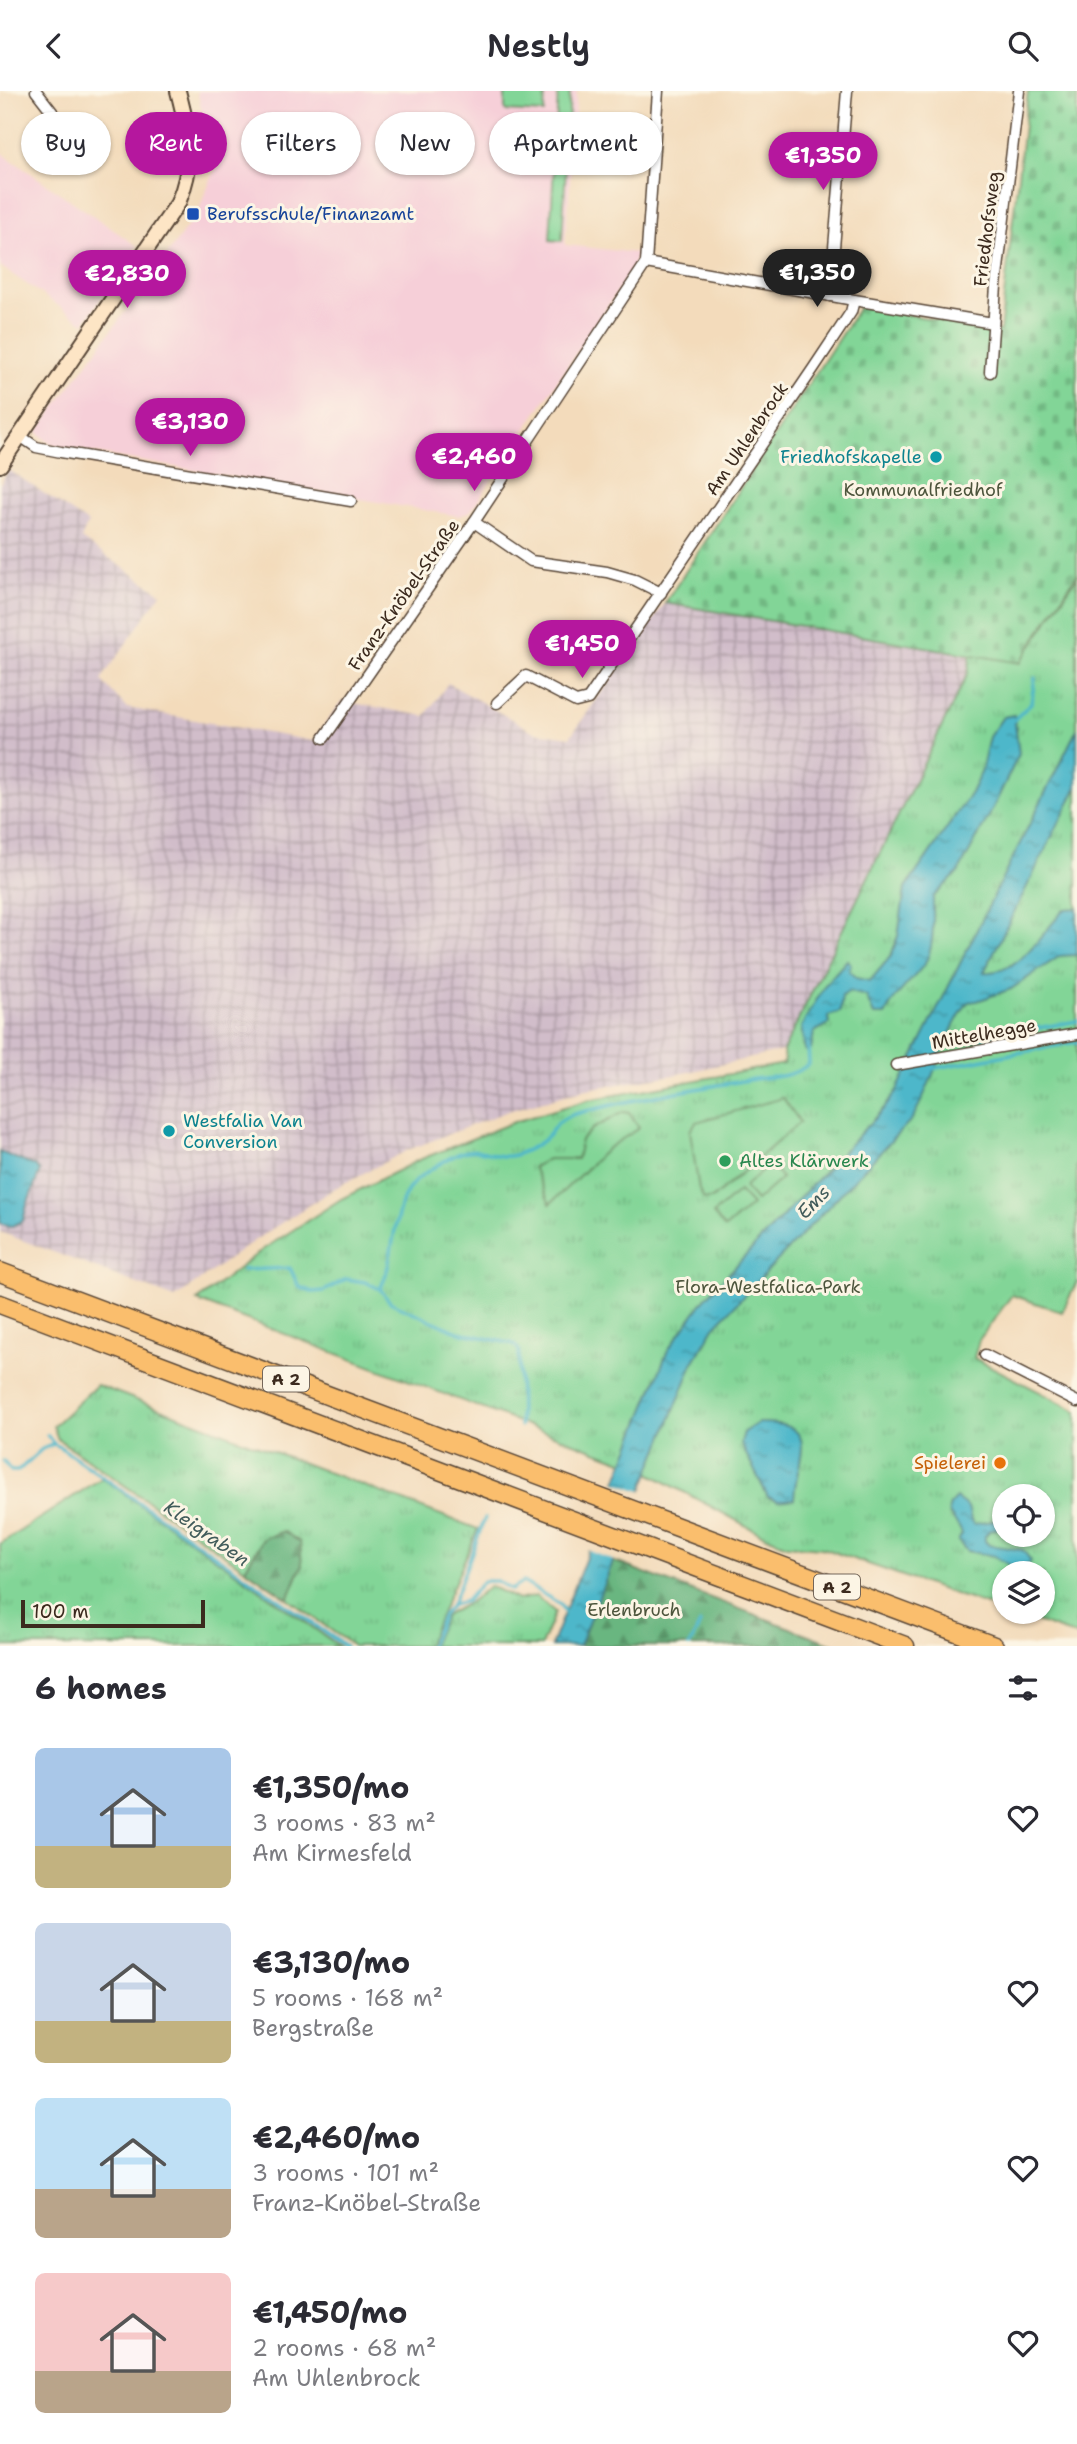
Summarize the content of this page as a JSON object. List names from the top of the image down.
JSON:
{
  "streets": {
    "highway": ["A 2"],
    "street": [
      "Friedhofsweg",
      "Am Uhlenbrock",
      "Franz-Knöbel-Straße",
      "Mittelhegge"
    ]
  },
  "water": ["Ems", "Kleigraben"],
  "parks": ["Kommunalfriedhof", "Flora-Westfalica-Park", "Erlenbruch"],
  "places": {
    "transit": ["Berufsschule/Finanzamt"],
    "other": [
      "Friedhofskapelle",
      "Westfalia Van Conversion",
      "Altes Klärwerk",
      "Spielerei"
    ]
  },
  "scale_bar": "100 m",
  "page": {
    "header": "Nestly",
    "chip": [
      "Buy",
      "Rent",
      "Filters",
      "New",
      "Apartment"
    ],
    "price": [
      "€1,350",
      "€1,350",
      "€2,830",
      "€3,130",
      "€2,460",
      "€1,450"
    ],
    "scale": "100 m",
    "heading": "6 homes",
    "list": [
      {
        "name": "€1,350/mo",
        "note": "3 rooms · 83 m² · Am Kirmesfeld"
      },
      {
        "name": "€3,130/mo",
        "note": "5 rooms · 168 m² · Bergstraße"
      },
      {
        "name": "€2,460/mo",
        "note": "3 rooms · 101 m² · Franz-Knöbel-Straße"
      },
      {
        "name": "€1,450/mo",
        "note": "2 rooms · 68 m² · Am Uhlenbrock"
      }
    ]
  }
}
